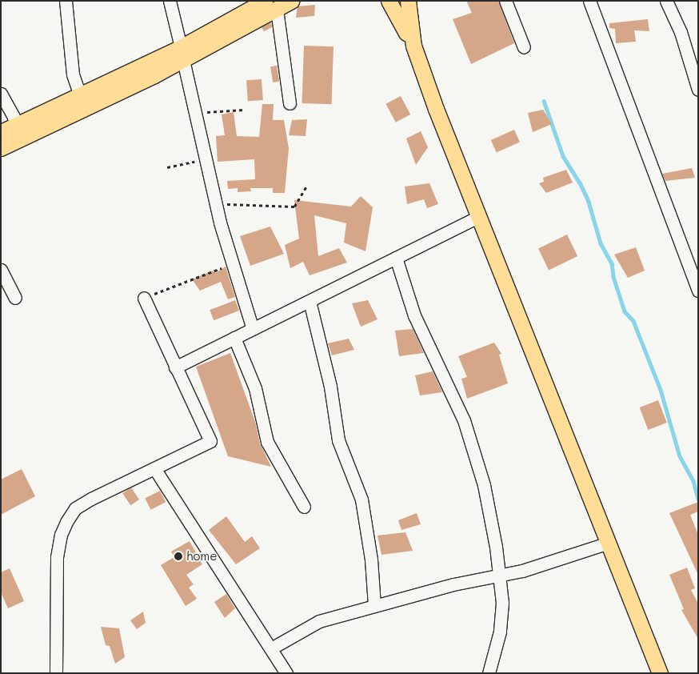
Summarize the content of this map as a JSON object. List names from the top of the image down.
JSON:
{
  "places": ["home"]
}
